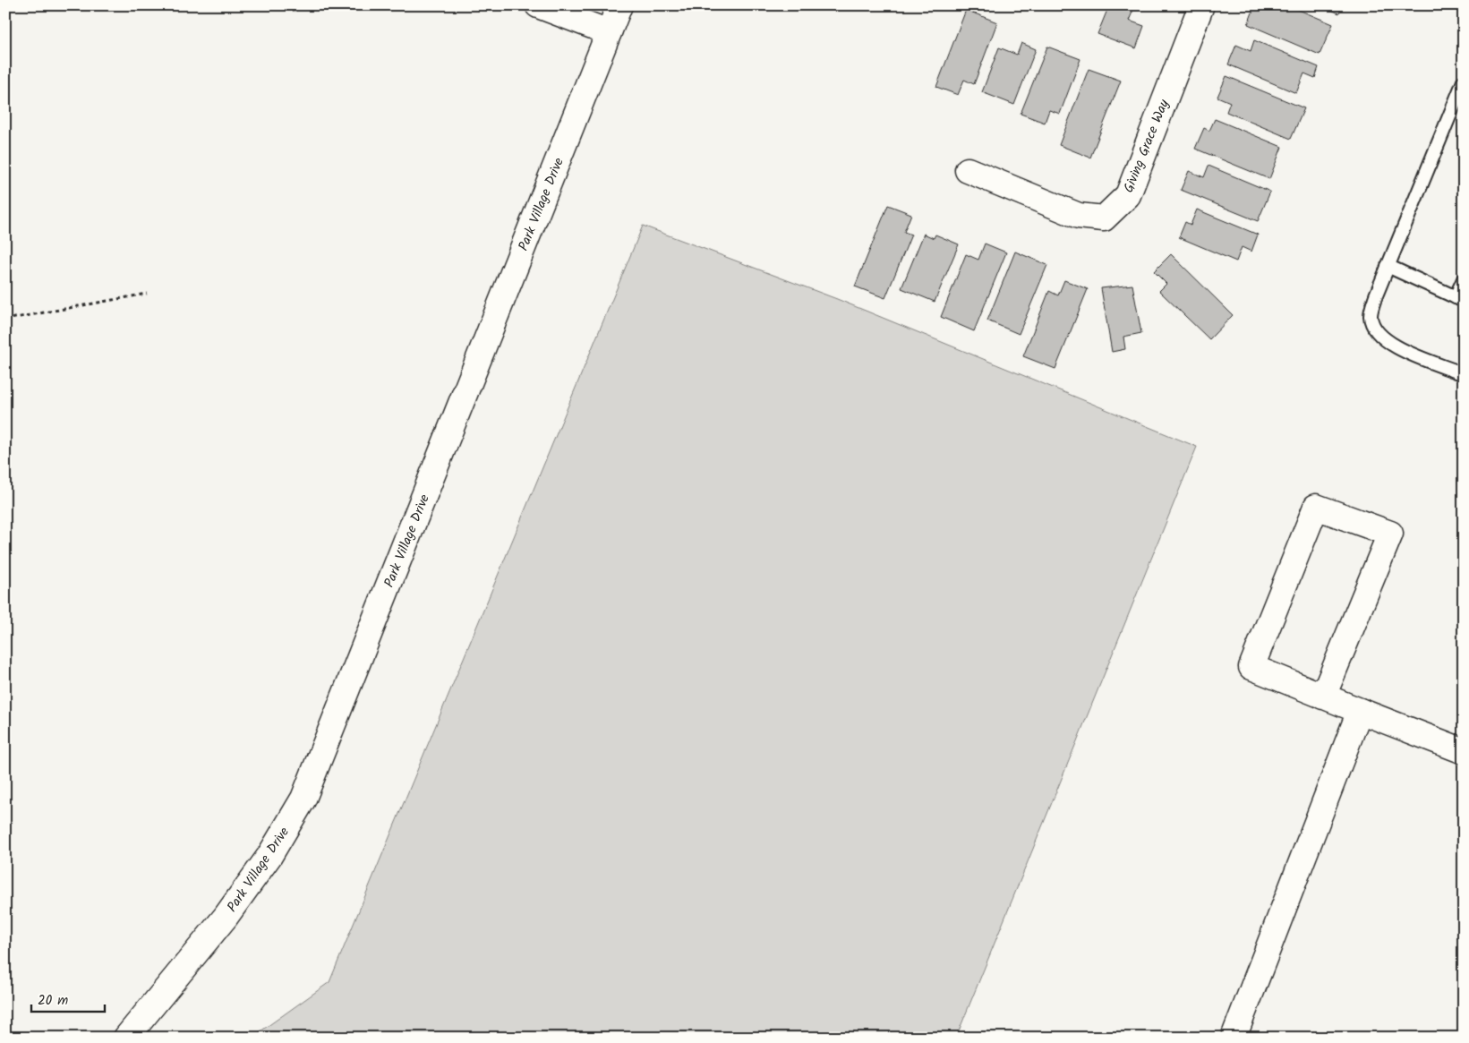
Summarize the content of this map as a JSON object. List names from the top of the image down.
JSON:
{
  "streets": {
    "street": ["Giving Grace Way", "Park Village Drive"]
  },
  "scale_bar": "20 m"
}
